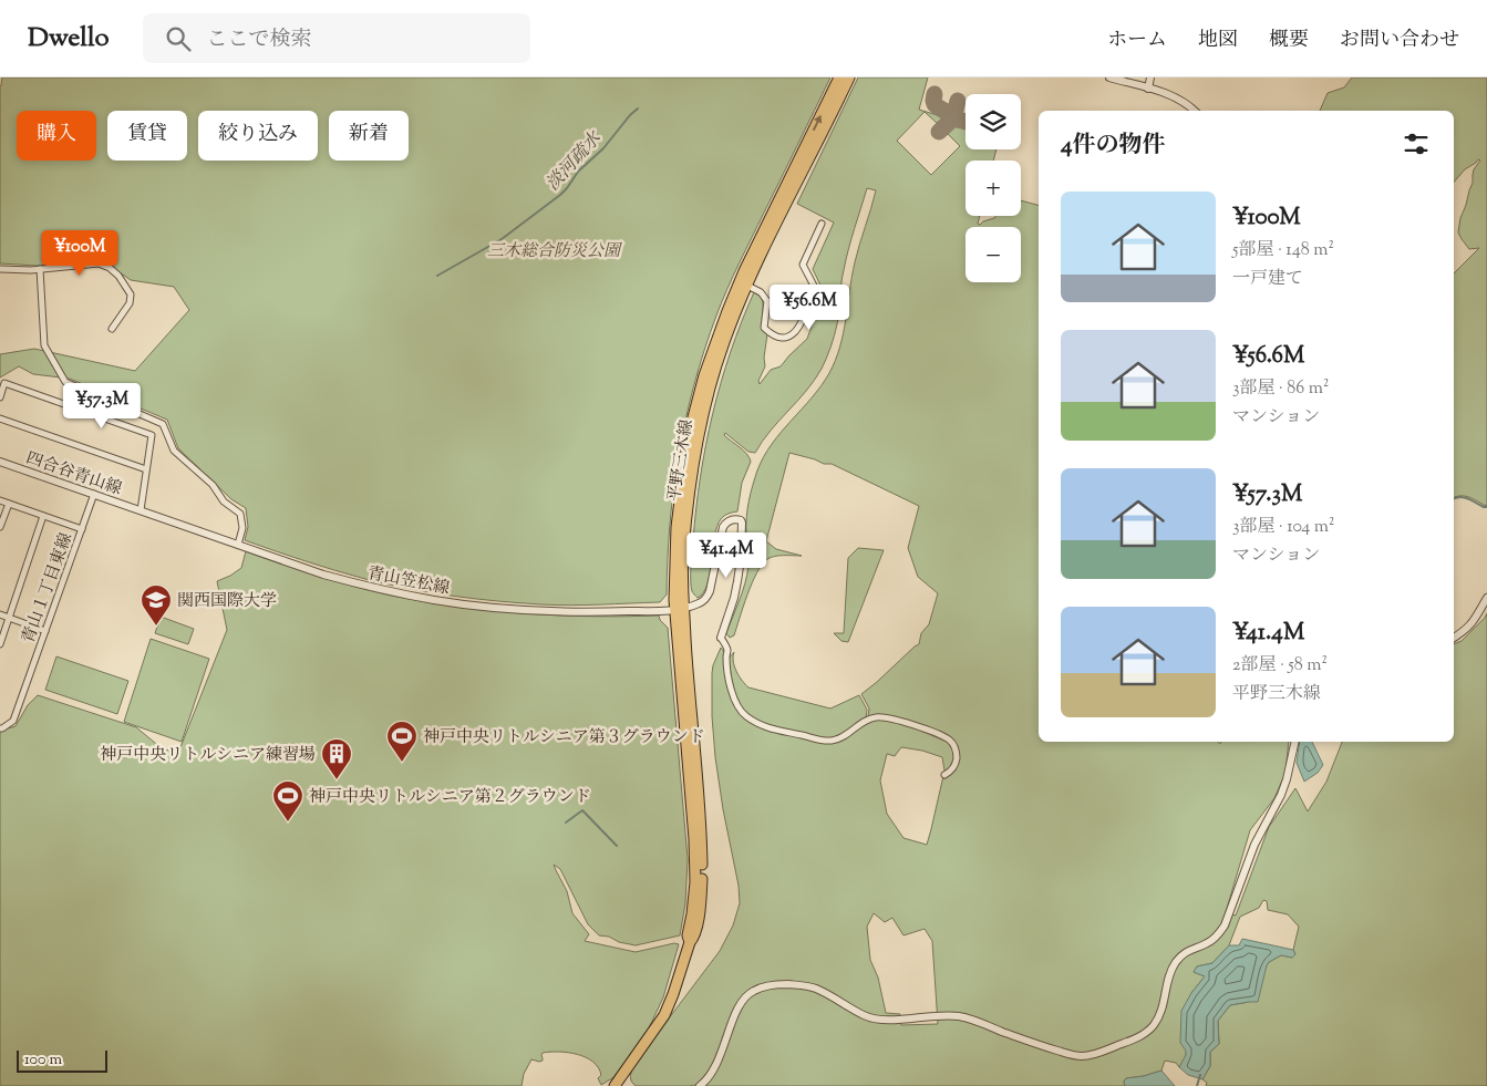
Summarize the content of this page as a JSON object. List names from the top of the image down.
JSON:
{
  "streets": {
    "main road": ["平野三木線"],
    "street": ["四合谷青山線", "青山笠松線", "青山１丁目東線"]
  },
  "crossings": [
    ["平野三木線", "青山笠松線"],
    ["四合谷青山線", "青山笠松線"],
    ["四合谷青山線", "青山１丁目東線"]
  ],
  "water": ["淡河疏水"],
  "parks": ["三木総合防災公園"],
  "places": {
    "school or university": ["関西国際大学"],
    "sports": ["神戸中央リトルシニア第３グラウンド", "神戸中央リトルシニア第２グラウンド"],
    "building": ["神戸中央リトルシニア練習場"]
  },
  "scale_bar": "100 m",
  "page": {
    "header": "Dwello",
    "search": "ここで検索",
    "nav": [
      "ホーム",
      "地図",
      "概要",
      "お問い合わせ"
    ],
    "map_buttons": ["+", "−"],
    "chip": [
      "購入",
      "賃貸",
      "絞り込み",
      "新着"
    ],
    "heading": "4件の物件",
    "list": [
      {
        "name": "¥100M",
        "note": "5部屋 · 148 m² · 一戸建て"
      },
      {
        "name": "¥56.6M",
        "note": "3部屋 · 86 m² · マンション"
      },
      {
        "name": "¥57.3M",
        "note": "3部屋 · 104 m² · マンション"
      },
      {
        "name": "¥41.4M",
        "note": "2部屋 · 58 m² · 平野三木線"
      }
    ],
    "price": [
      "¥100M",
      "¥56.6M",
      "¥57.3M",
      "¥41.4M"
    ],
    "scale": "100 m"
  }
}
